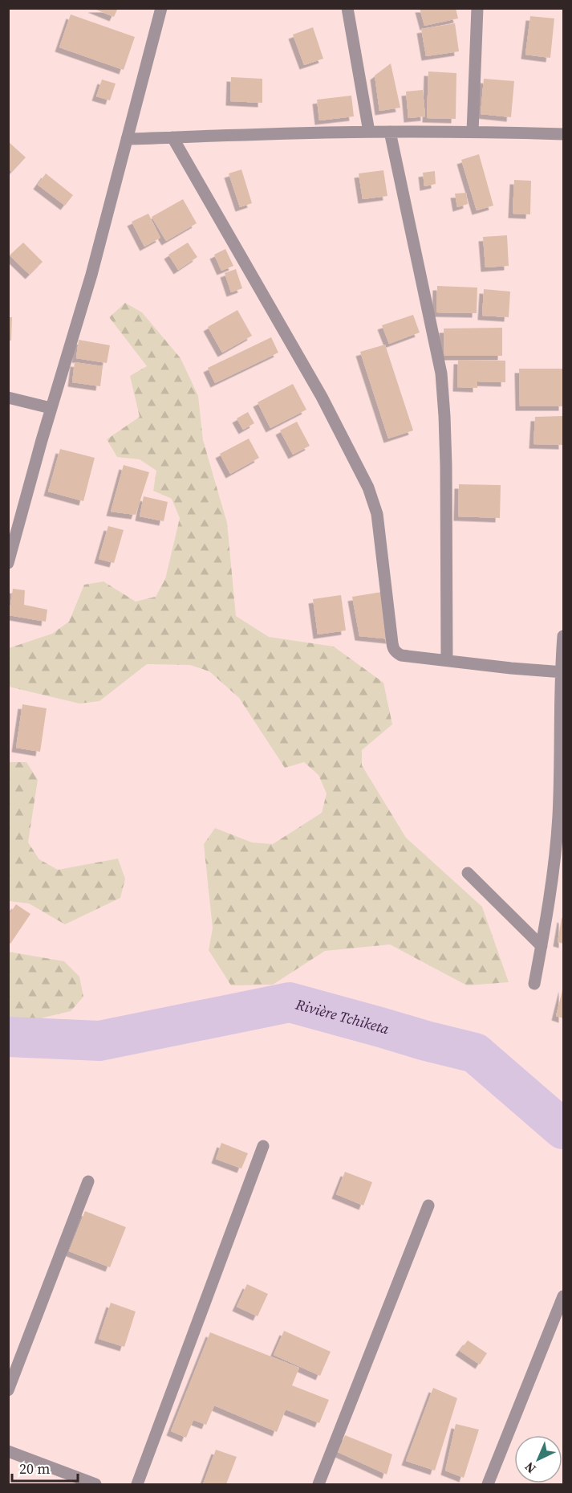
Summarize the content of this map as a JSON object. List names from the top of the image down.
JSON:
{
  "water": ["Rivière Tchiketa"],
  "scale_bar": "20 m",
  "north": "bottom left"
}
